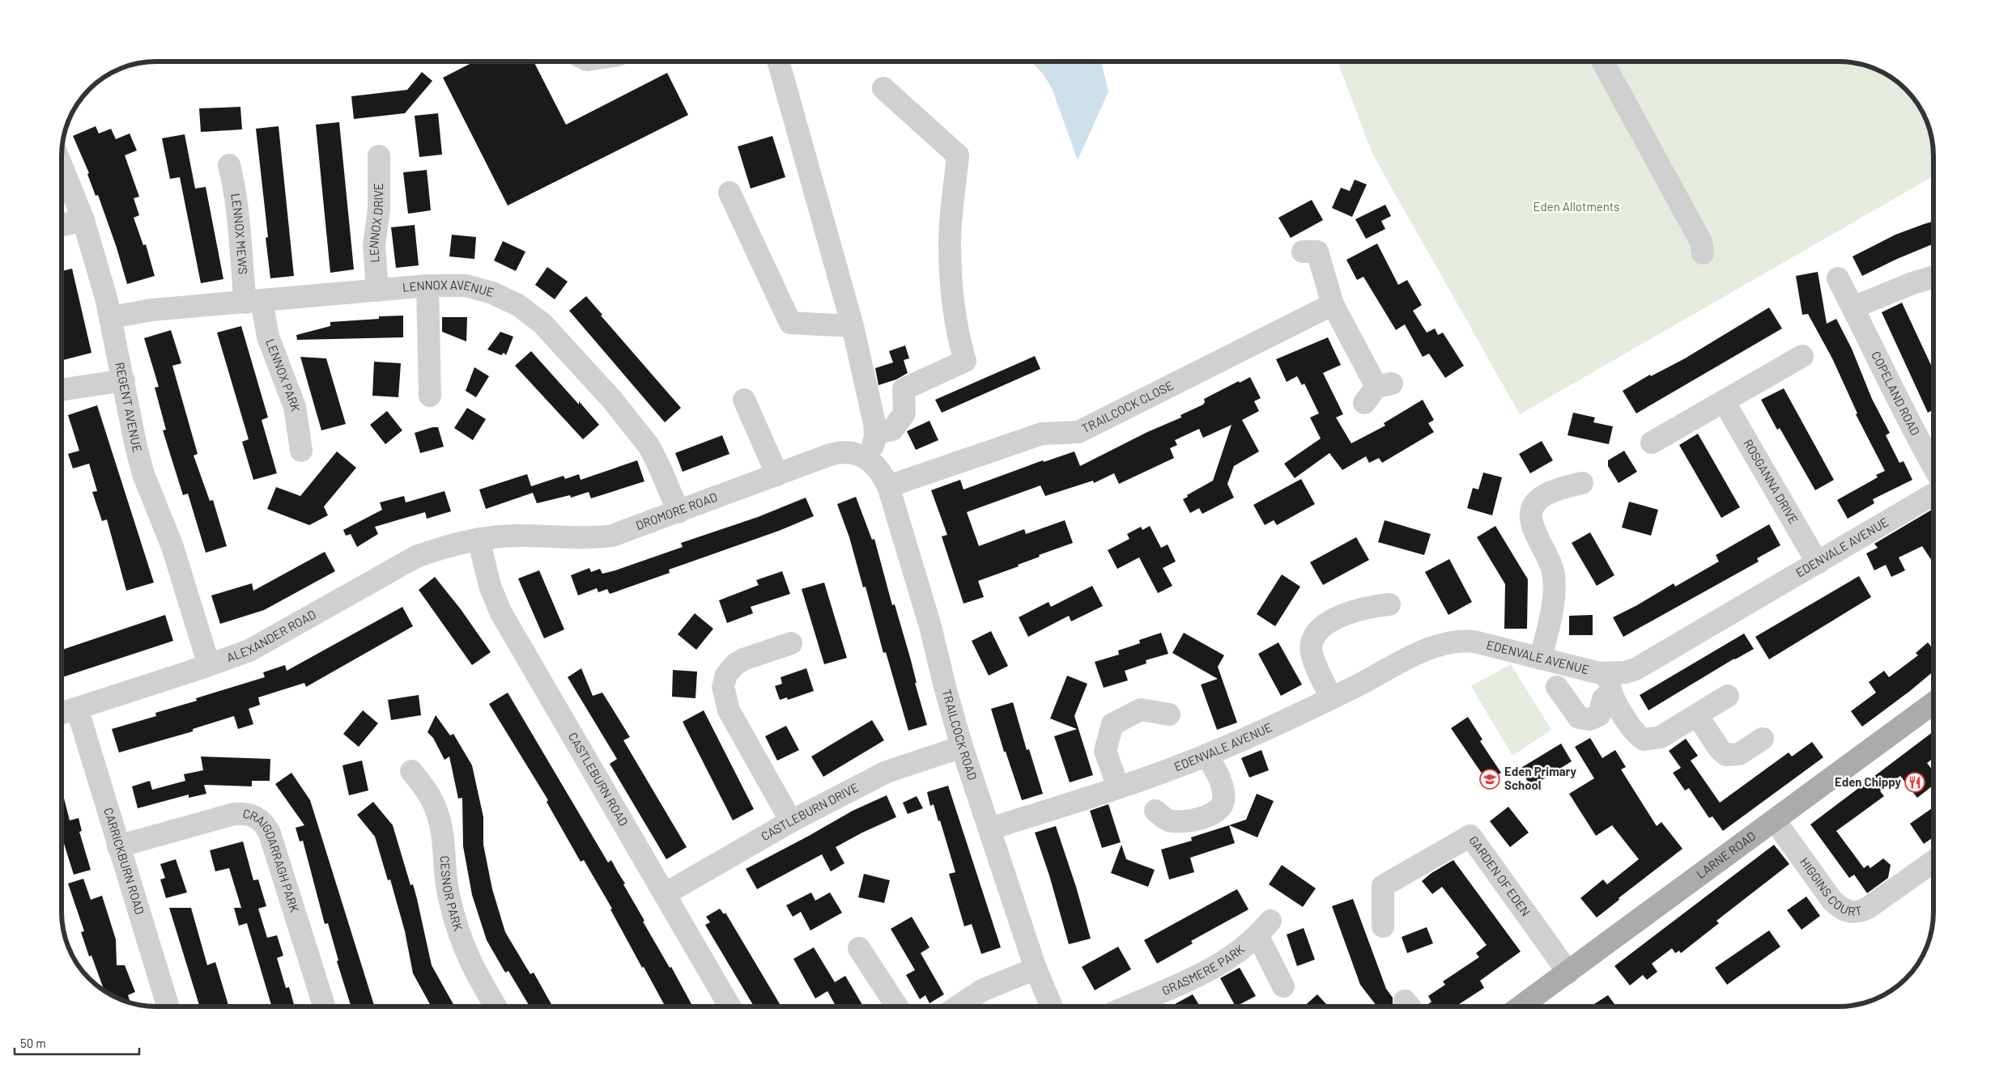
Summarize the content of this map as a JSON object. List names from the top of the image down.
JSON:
{
  "streets": {
    "main road": ["LARNE ROAD"],
    "street": [
      "LENNOX DRIVE",
      "LENNOX MEWS",
      "LENNOX AVENUE",
      "LENNOX PARK",
      "COPELAND ROAD",
      "TRAILCOCK CLOSE",
      "REGENT AVENUE",
      "ROSGANNA DRIVE",
      "DROMORE ROAD",
      "EDENVALE AVENUE",
      "ALEXANDER ROAD",
      "TRAILCOCK ROAD",
      "CASTLEBURN ROAD",
      "CASTLEBURN DRIVE",
      "CARRICKBURN ROAD",
      "CRAIGDARRAGH PARK",
      "GARDEN OF EDEN",
      "HIGGINS COURT",
      "CESNOR PARK",
      "GRASMERE PARK"
    ]
  },
  "crossings": [
    ["LENNOX DRIVE", "LENNOX AVENUE"],
    ["LENNOX MEWS", "LENNOX AVENUE"],
    ["LENNOX MEWS", "LENNOX PARK"],
    ["LENNOX AVENUE", "LENNOX PARK"],
    ["LENNOX AVENUE", "REGENT AVENUE"],
    ["LENNOX AVENUE", "DROMORE ROAD"],
    ["TRAILCOCK CLOSE", "TRAILCOCK ROAD"],
    ["REGENT AVENUE", "ALEXANDER ROAD"],
    ["ROSGANNA DRIVE", "EDENVALE AVENUE"],
    ["DROMORE ROAD", "ALEXANDER ROAD"],
    ["DROMORE ROAD", "TRAILCOCK ROAD"],
    ["DROMORE ROAD", "CASTLEBURN ROAD"],
    ["EDENVALE AVENUE", "TRAILCOCK ROAD"],
    ["ALEXANDER ROAD", "CASTLEBURN ROAD"],
    ["ALEXANDER ROAD", "CARRICKBURN ROAD"],
    ["TRAILCOCK ROAD", "CASTLEBURN DRIVE"],
    ["CASTLEBURN ROAD", "CASTLEBURN DRIVE"],
    ["LARNE ROAD", "GARDEN OF EDEN"],
    ["LARNE ROAD", "HIGGINS COURT"],
    ["CARRICKBURN ROAD", "CRAIGDARRAGH PARK"]
  ],
  "parks": ["Eden Allotments"],
  "places": {
    "school or university": ["Eden Primary School"],
    "restaurant": ["Eden Chippy"]
  },
  "scale_bar": "50 m"
}
